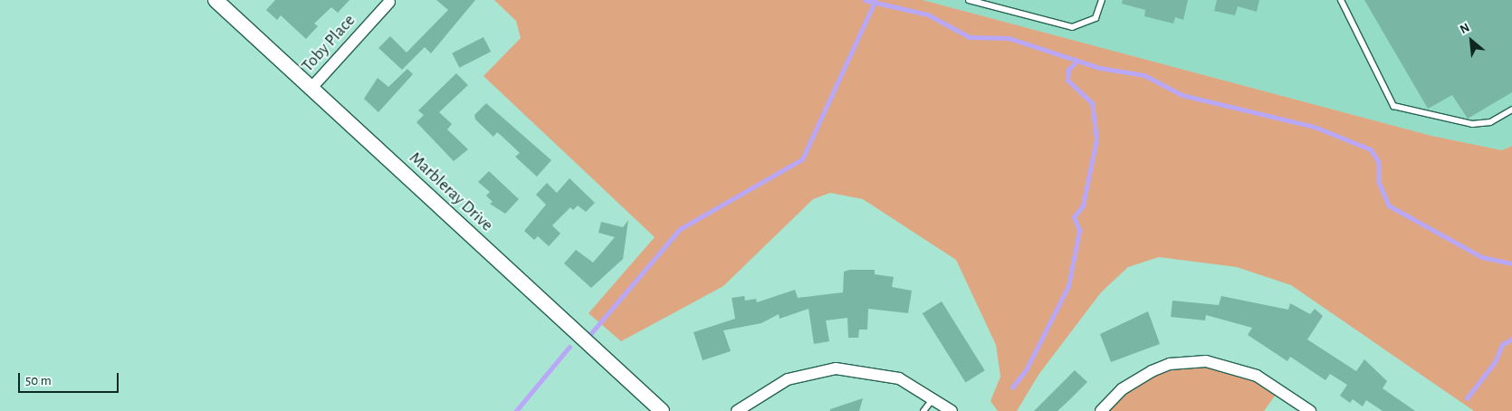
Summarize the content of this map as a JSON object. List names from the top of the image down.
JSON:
{
  "streets": {
    "street": ["Toby Place", "Marbleray Drive"]
  },
  "crossings": [
    ["Toby Place", "Marbleray Drive"]
  ],
  "scale_bar": "50 m",
  "north": "top left"
}
